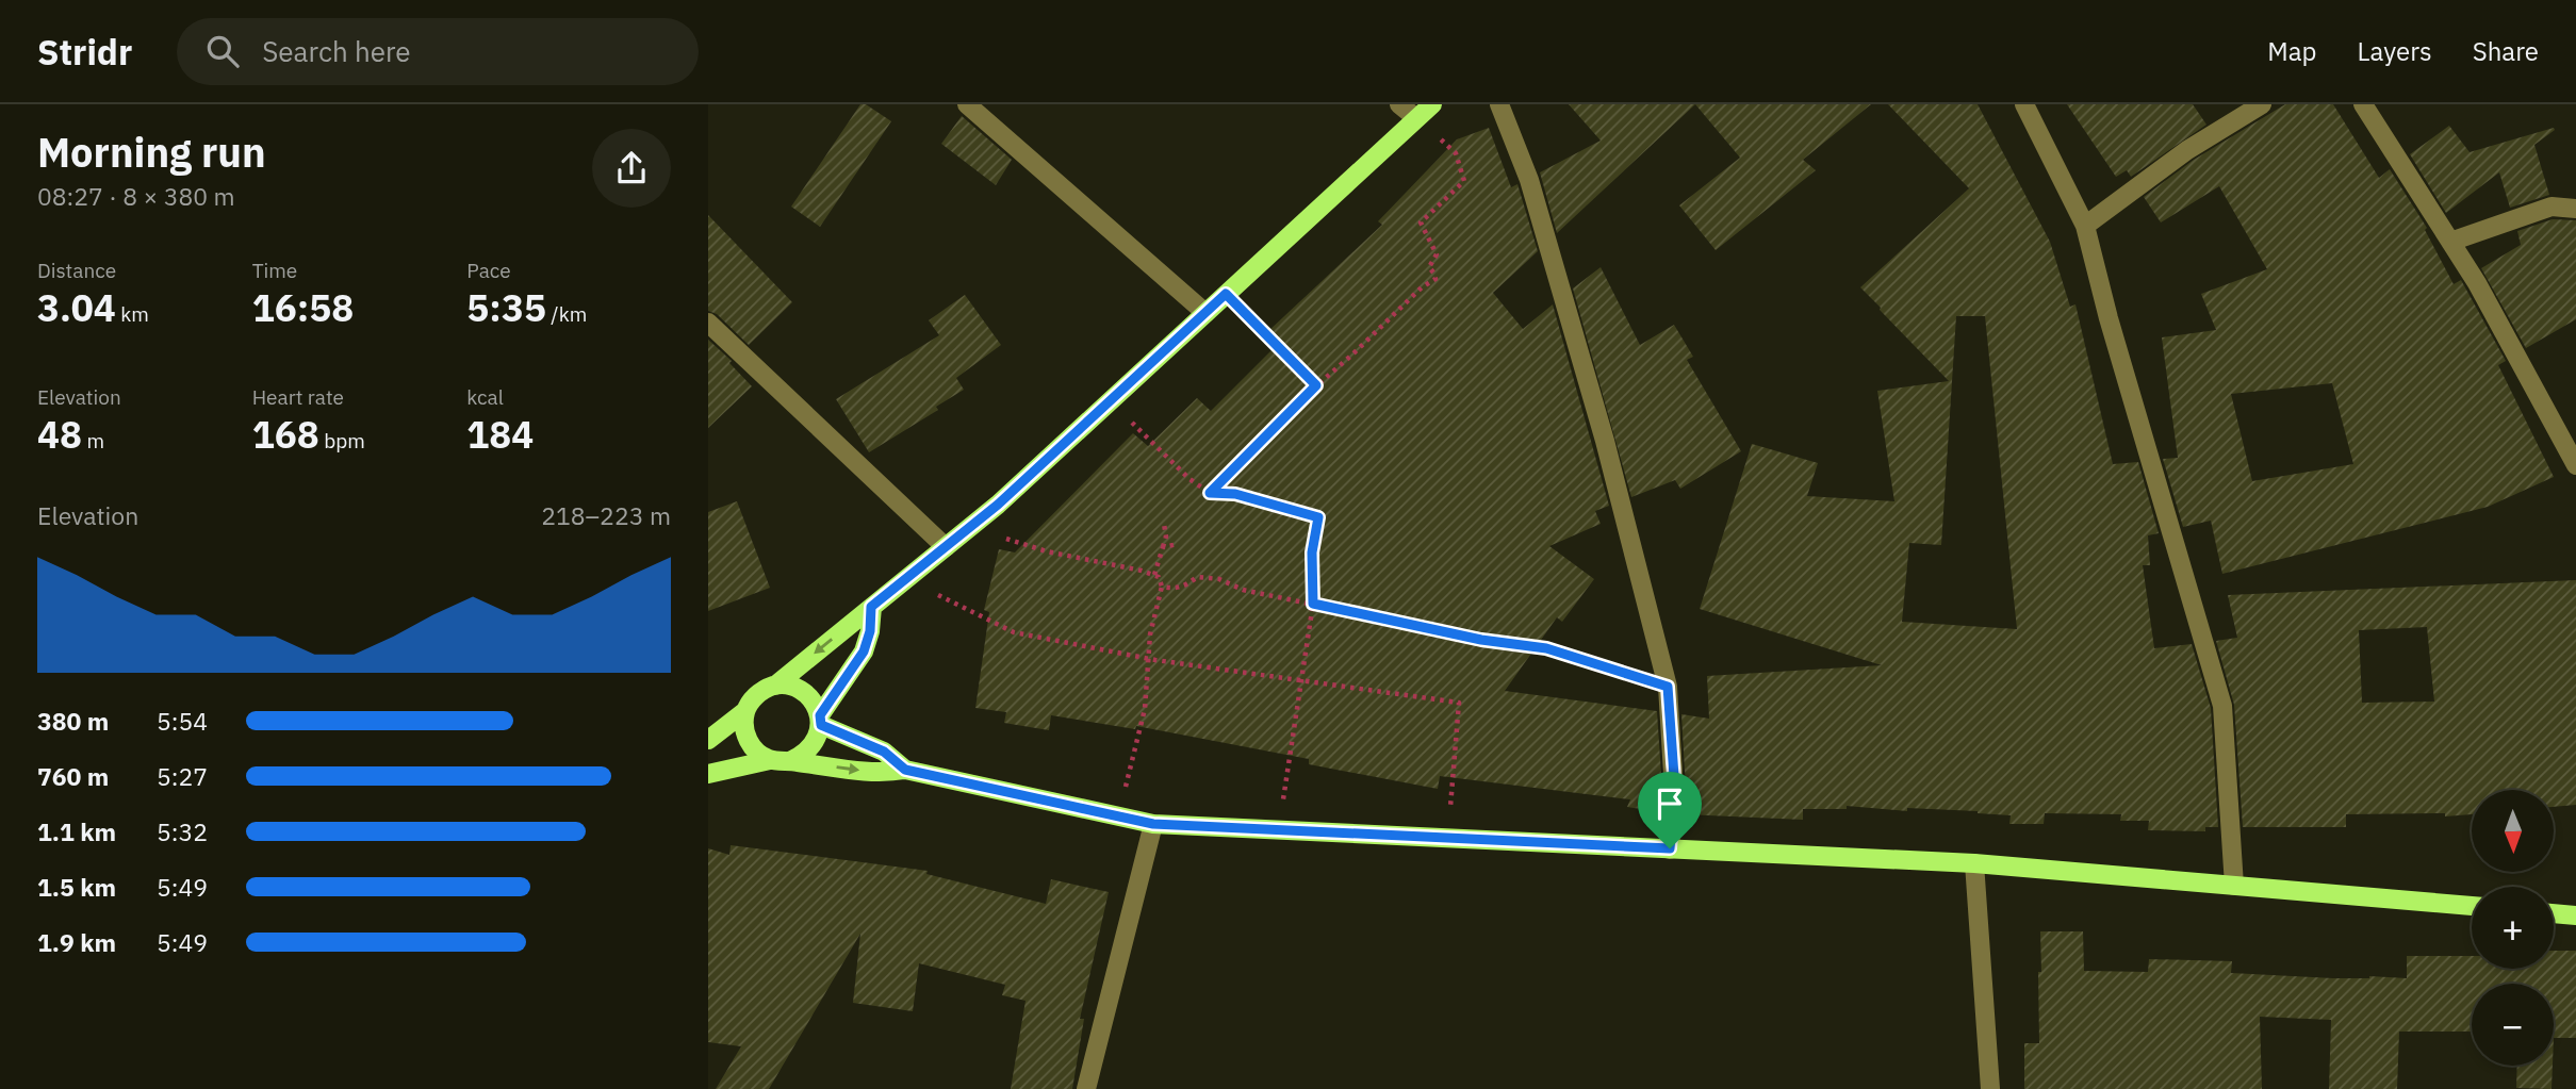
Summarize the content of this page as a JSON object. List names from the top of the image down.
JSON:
{
  "north": "bottom",
  "page": {
    "header": "Stridr",
    "search": "Search here",
    "nav": ["Map", "Layers", "Share"],
    "heading": ["Morning run", "08:27 · 8 × 380 m"],
    "stats": [
      ["Distance", "3.04 km"],
      ["Time", "16:58"],
      ["Pace", "5:35 /km"],
      ["Elevation", "48 m"],
      ["Heart rate", "168 bpm"],
      ["kcal", "184"]
    ],
    "chart": ["Elevation", "218–223 m"],
    "list": [
      {
        "name": "380 m",
        "note": "5:54"
      },
      {
        "name": "760 m",
        "note": "5:27"
      },
      {
        "name": "1.1 km",
        "note": "5:32"
      },
      {
        "name": "1.5 km",
        "note": "5:49"
      },
      {
        "name": "1.9 km",
        "note": "5:49"
      }
    ],
    "map_buttons": ["+", "−"]
  }
}
